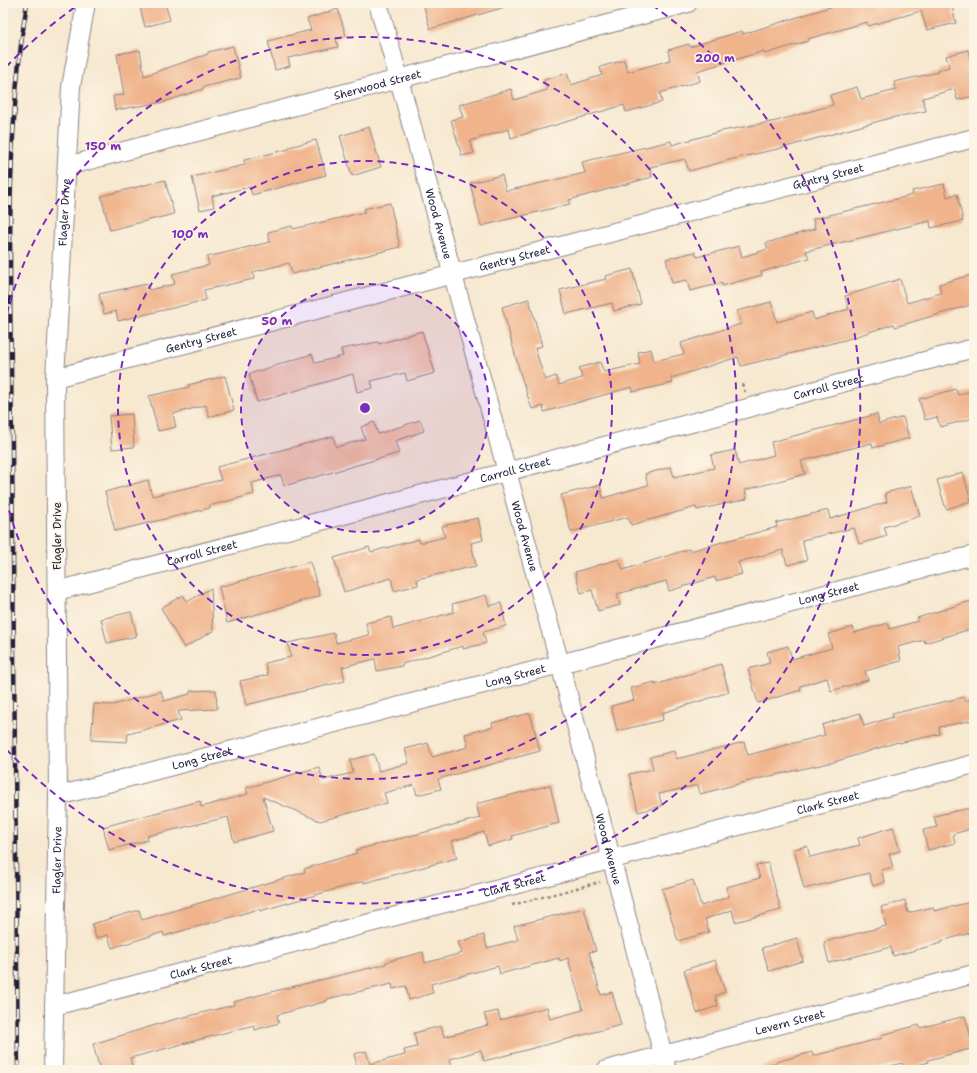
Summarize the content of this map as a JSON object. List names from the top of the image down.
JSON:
{
  "streets": {
    "street": [
      "Sherwood Street",
      "Gentry Street",
      "Flagler Drive",
      "Wood Avenue",
      "Carroll Street",
      "Long Street",
      "Clark Street",
      "Levern Street"
    ]
  },
  "crossings": [
    ["Sherwood Street", "Flagler Drive"],
    ["Sherwood Street", "Wood Avenue"],
    ["Gentry Street", "Flagler Drive"],
    ["Gentry Street", "Wood Avenue"],
    ["Flagler Drive", "Carroll Street"],
    ["Flagler Drive", "Long Street"],
    ["Flagler Drive", "Clark Street"],
    ["Wood Avenue", "Carroll Street"],
    ["Wood Avenue", "Long Street"],
    ["Wood Avenue", "Clark Street"],
    ["Wood Avenue", "Levern Street"]
  ],
  "rings": [
    "200 m",
    "150 m",
    "100 m",
    "50 m"
  ]
}
